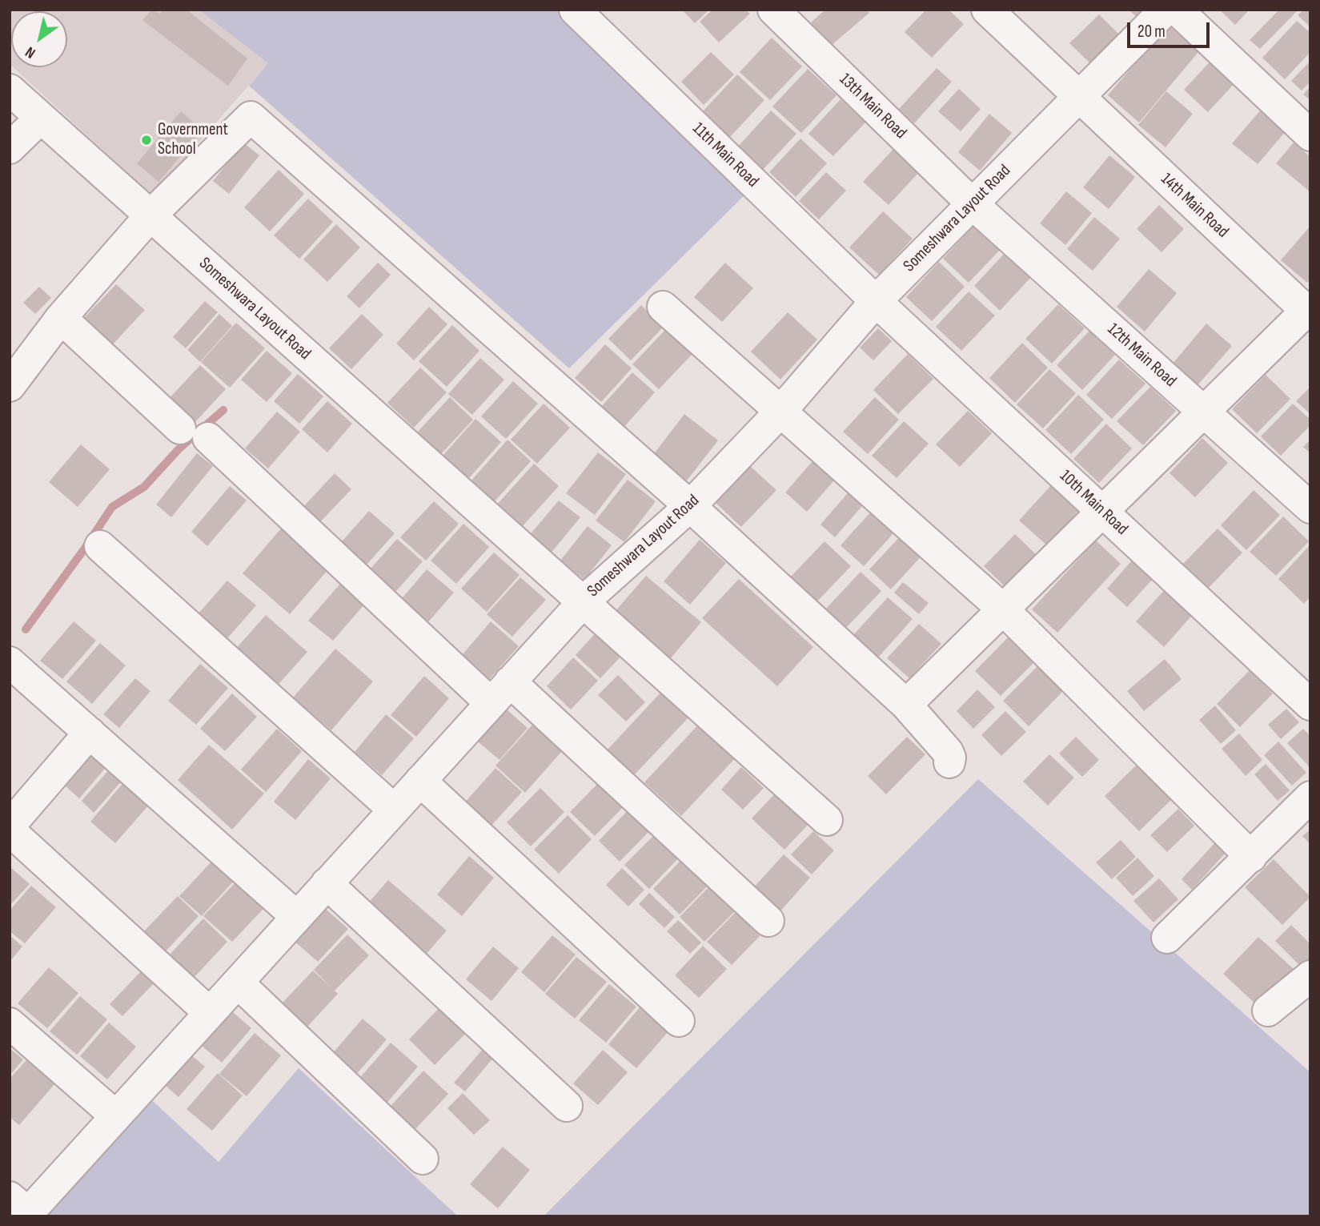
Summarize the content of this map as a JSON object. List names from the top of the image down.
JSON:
{
  "streets": {
    "street": [
      "13th Main Road",
      "11th Main Road",
      "14th Main Road",
      "Someshwara Layout Road",
      "12th Main Road",
      "10th Main Road"
    ]
  },
  "crossings": [
    ["13th Main Road", "Someshwara Layout Road"],
    ["13th Main Road", "12th Main Road"],
    ["11th Main Road", "Someshwara Layout Road"],
    ["11th Main Road", "10th Main Road"],
    ["14th Main Road", "Someshwara Layout Road"],
    ["Someshwara Layout Road", "12th Main Road"],
    ["Someshwara Layout Road", "10th Main Road"]
  ],
  "places": ["Government School"],
  "scale_bar": "20 m",
  "north": "bottom left"
}
